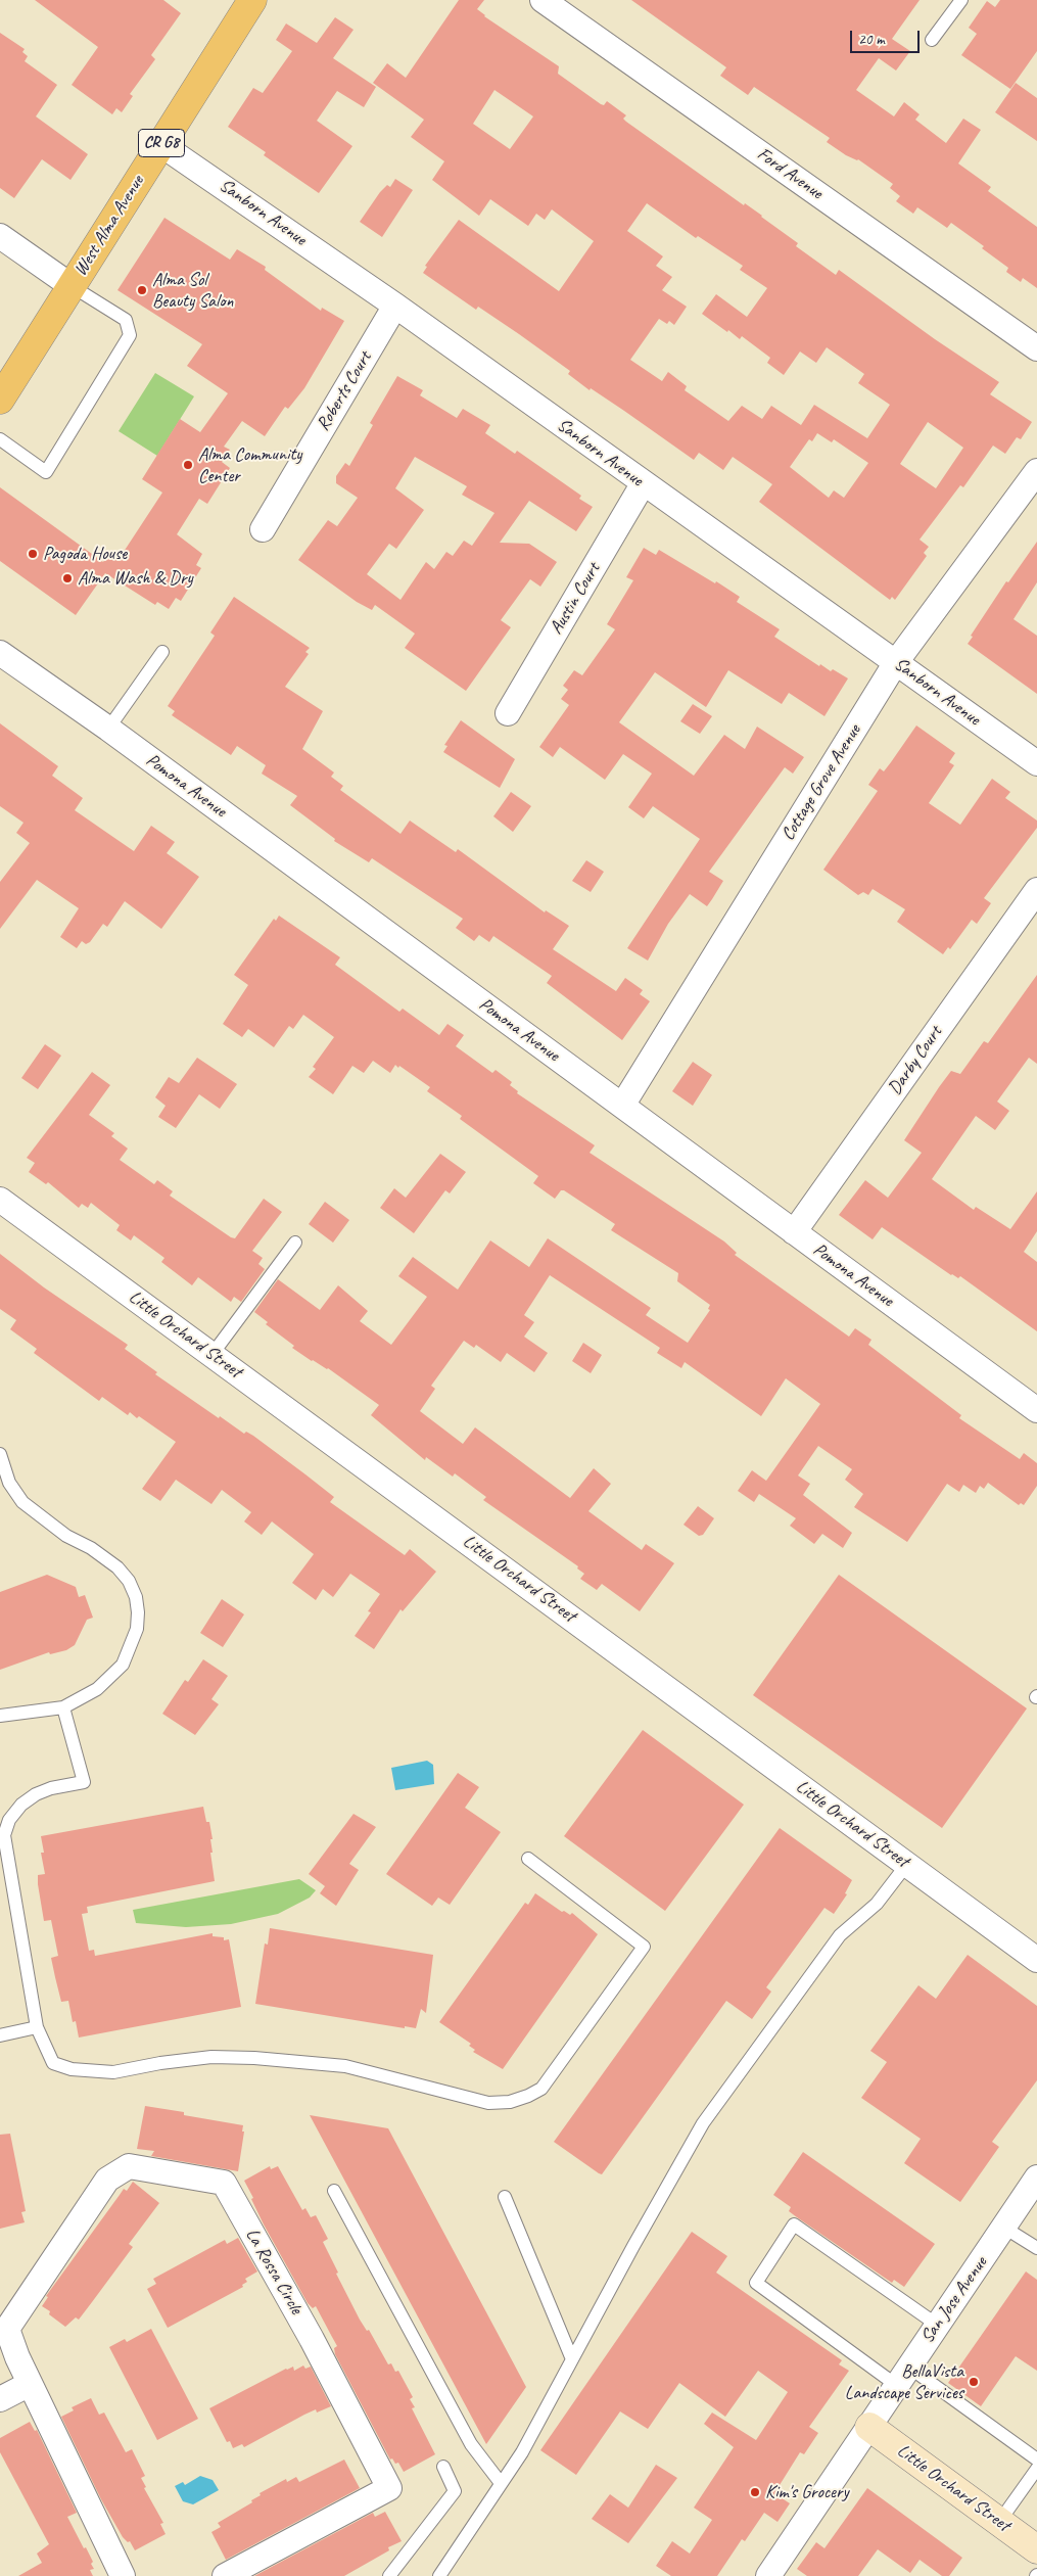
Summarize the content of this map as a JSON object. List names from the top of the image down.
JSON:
{
  "streets": {
    "main road": ["CR G8", "West Alma Avenue"],
    "street": [
      "Ford Avenue",
      "Sanborn Avenue",
      "Roberts Court",
      "Austin Court",
      "Cottage Grove Avenue",
      "Pomona Avenue",
      "Darby Court",
      "Little Orchard Street",
      "La Rossa Circle",
      "San Jose Avenue"
    ]
  },
  "crossings": [
    ["Sanborn Avenue", "West Alma Avenue"],
    ["Sanborn Avenue", "Roberts Court"],
    ["Sanborn Avenue", "Austin Court"],
    ["Sanborn Avenue", "Cottage Grove Avenue"],
    ["Cottage Grove Avenue", "Pomona Avenue"],
    ["Pomona Avenue", "Darby Court"],
    ["Little Orchard Street", "San Jose Avenue"]
  ],
  "places": [
    "Alma Sol Beauty Salon",
    "Alma Community Center",
    "Pagoda House",
    "Alma Wash & Dry",
    "BellaVista Landscape Services",
    "Kim's Grocery"
  ],
  "scale_bar": "20 m"
}
